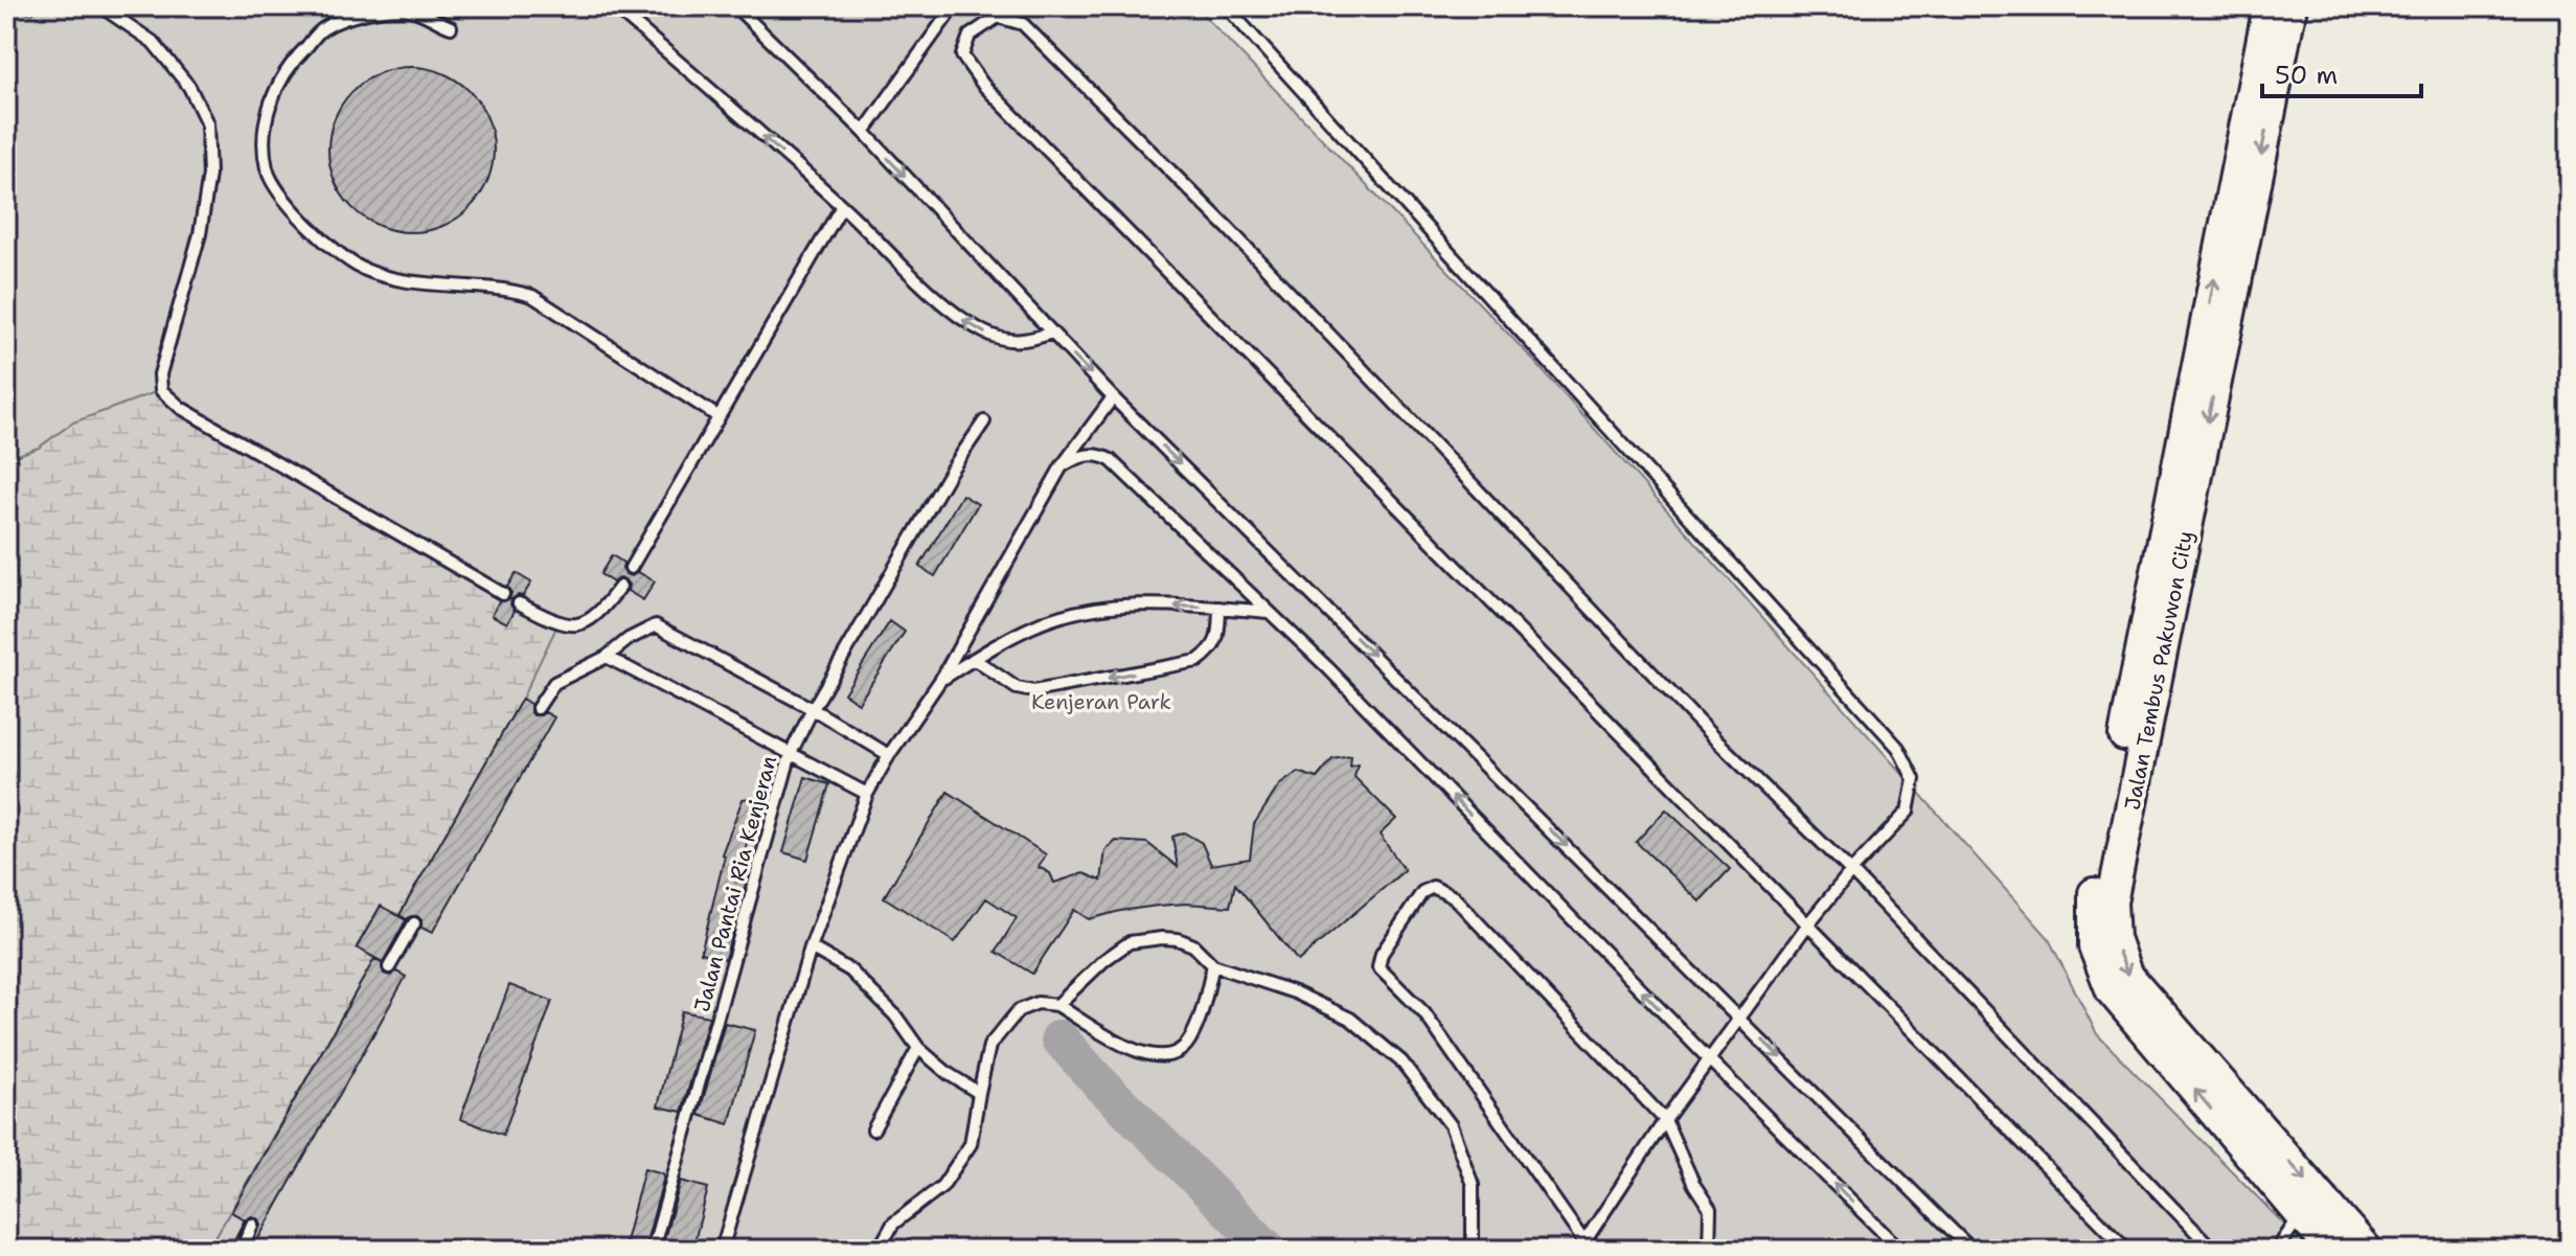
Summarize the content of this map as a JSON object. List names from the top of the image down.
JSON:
{
  "streets": {
    "street": ["Jalan Tembus Pakuwon City"],
    "lane": ["Jalan Pantai Ria Kenjeran"]
  },
  "parks": ["Kenjeran Park"],
  "scale_bar": "50 m"
}
